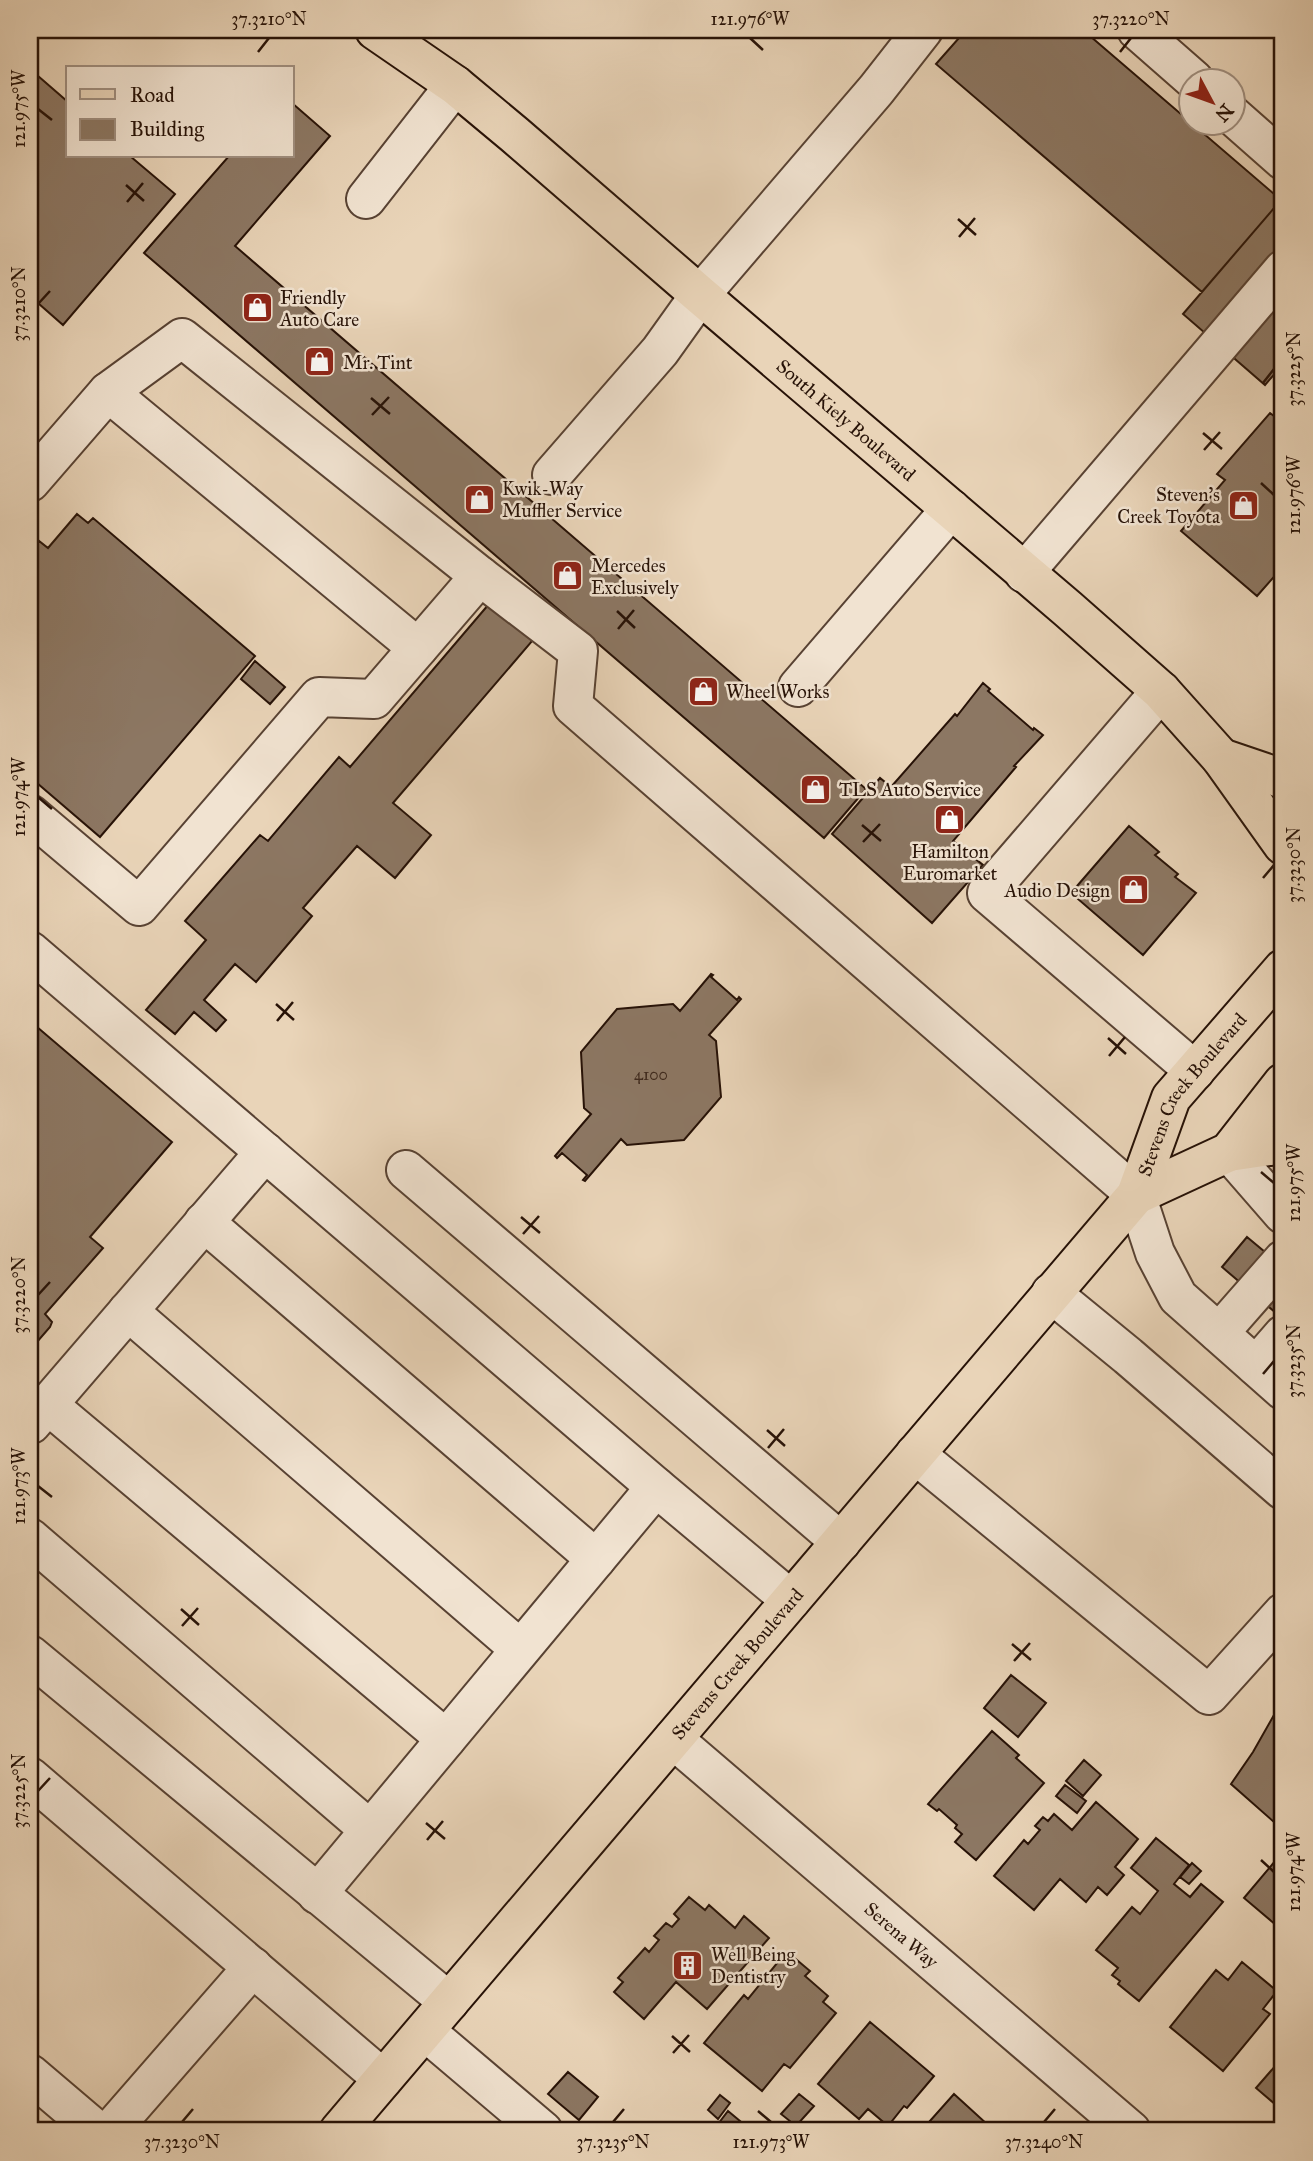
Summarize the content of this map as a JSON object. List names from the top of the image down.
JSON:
{
  "streets": {
    "main road": ["South Kiely Boulevard", "Stevens Creek Boulevard"],
    "street": ["Serena Way"]
  },
  "crossings": [
    ["Stevens Creek Boulevard", "Serena Way"]
  ],
  "places": {
    "shop": [
      "Friendly Auto Care",
      "Mr. Tint",
      "Kwik-Way Muffler Service",
      "Steven's Creek Toyota",
      "Mercedes Exclusively",
      "Wheel Works",
      "TLS Auto Service",
      "Hamilton Euromarket",
      "Audio Design"
    ],
    "building": ["Well Being Dentistry"]
  },
  "house_numbers": ["4100"],
  "legend": ["Road", "Building"],
  "north": "bottom right",
  "coordinates": [
    "37.3210°N",
    "121.976°W",
    "37.3220°N",
    "121.975°W",
    "37.3225°N",
    "121.974°W",
    "37.3230°N",
    "37.3235°N",
    "121.973°W",
    "37.3240°N"
  ]
}
